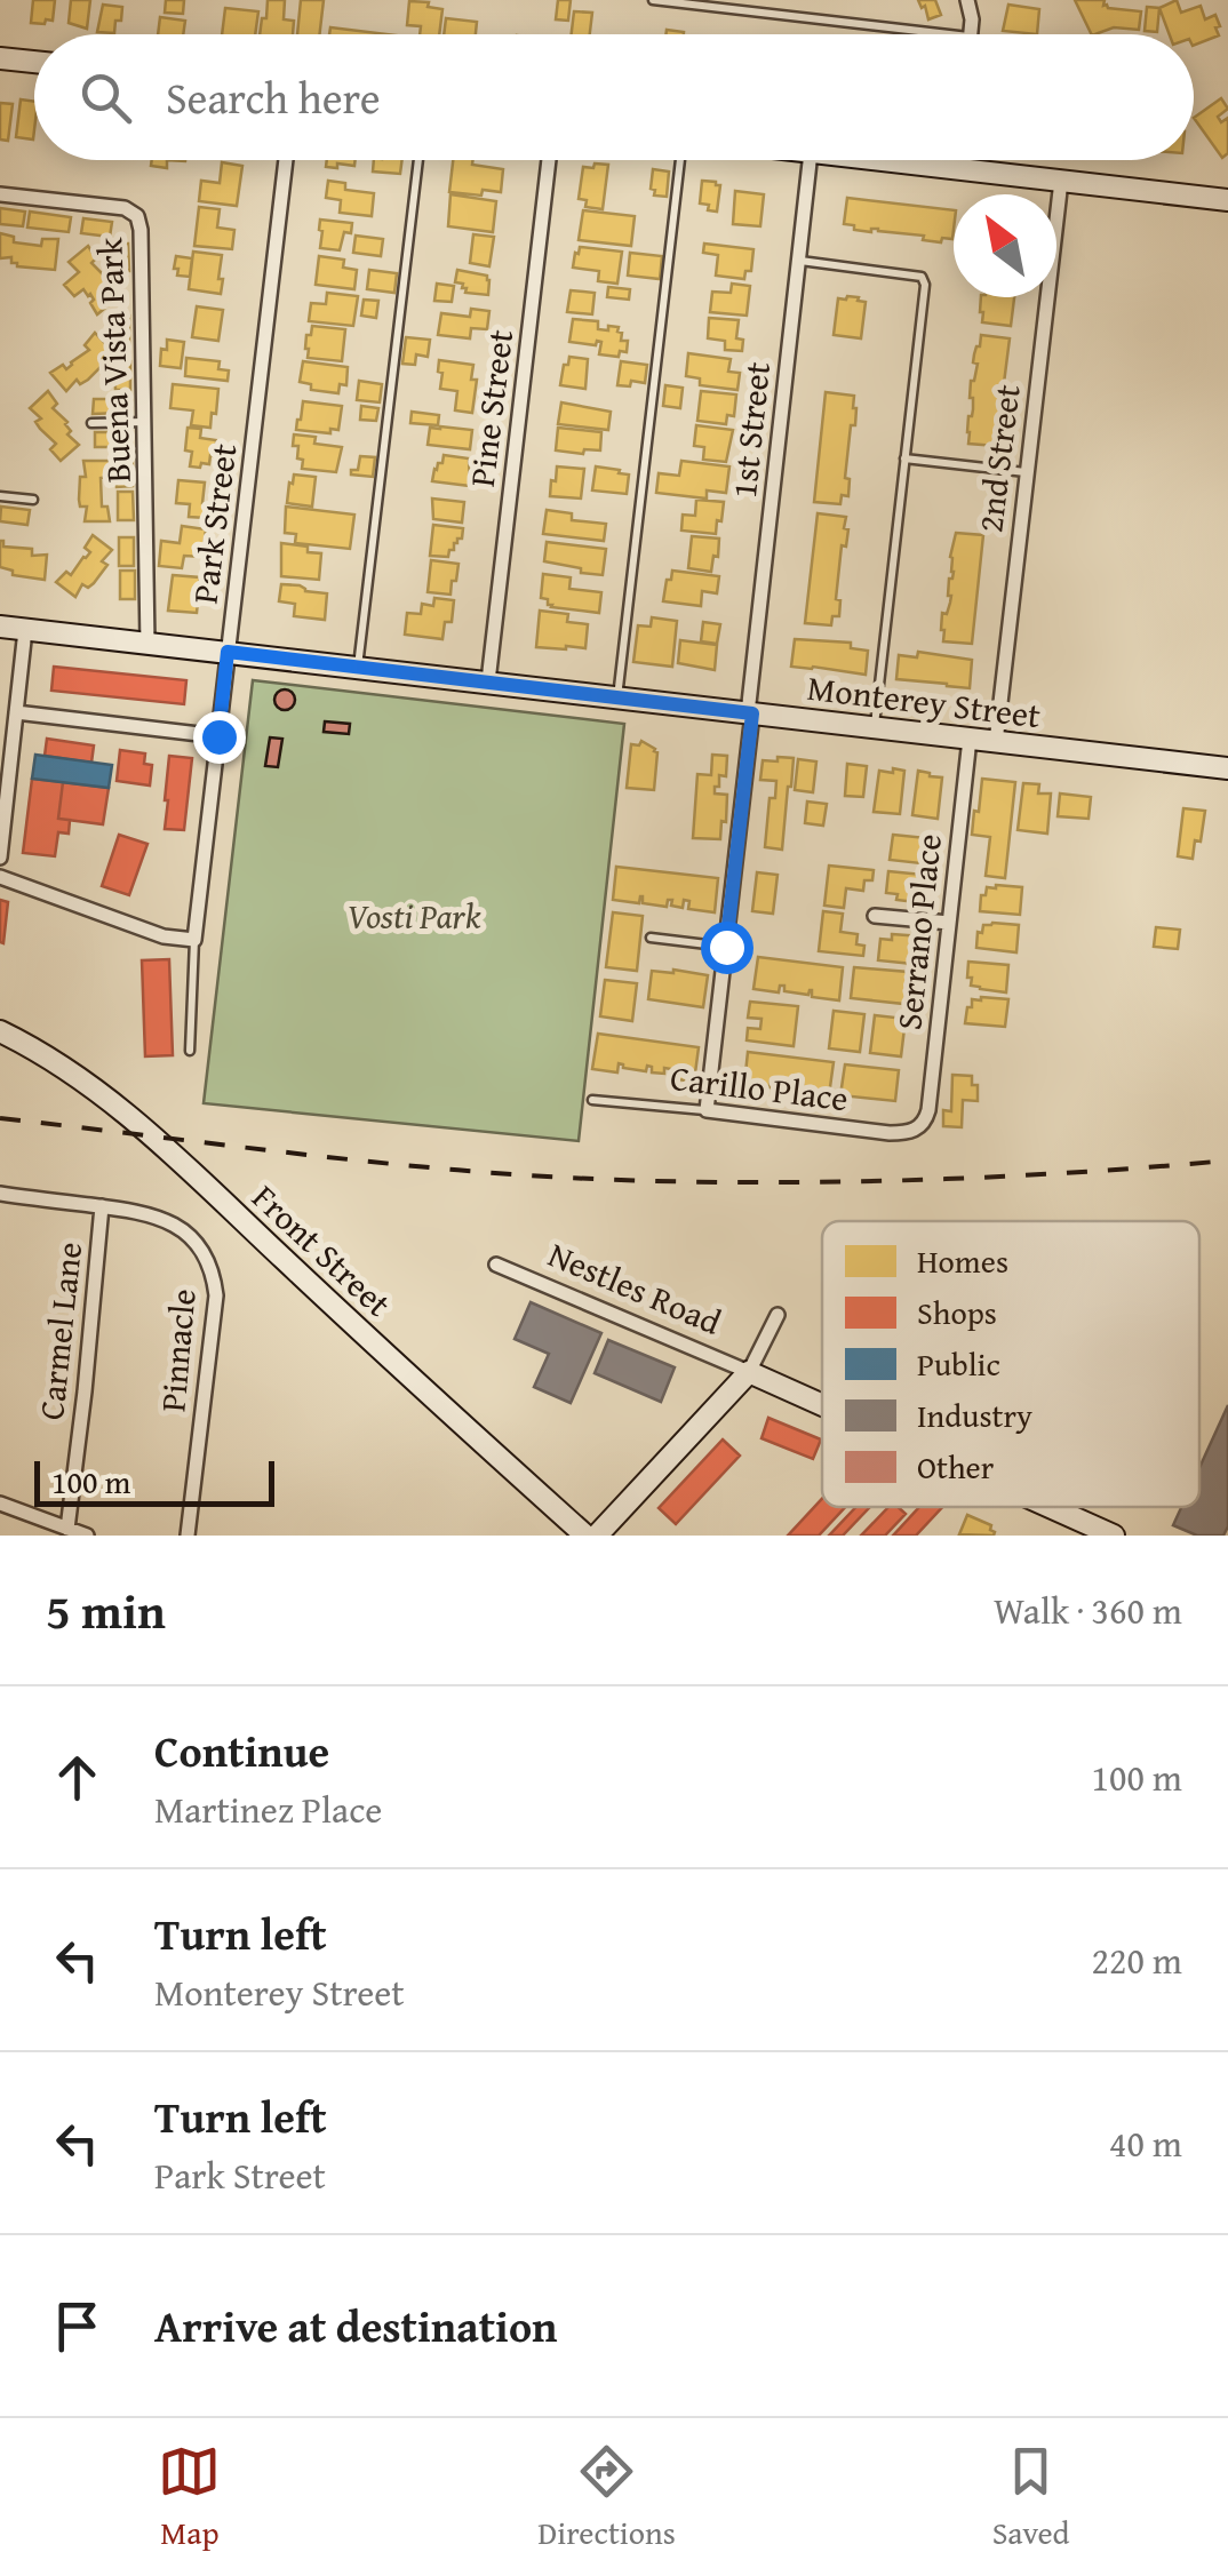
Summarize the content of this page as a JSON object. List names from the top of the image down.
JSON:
{
  "streets": {
    "street": [
      "Buena Vista Park",
      "Pine Street",
      "1st Street",
      "2nd Street",
      "Park Street",
      "Monterey Street",
      "Serrano Place",
      "Carillo Place",
      "Front Street",
      "Nestles Road",
      "Carmel Lane",
      "Pinnacle"
    ]
  },
  "crossings": [
    ["Buena Vista Park", "Monterey Street"],
    ["Pine Street", "Monterey Street"],
    ["1st Street", "Monterey Street"],
    ["1st Street", "Carillo Place"],
    ["2nd Street", "Monterey Street"],
    ["Park Street", "Monterey Street"],
    ["Monterey Street", "Serrano Place"],
    ["Serrano Place", "Carillo Place"],
    ["Carmel Lane", "Pinnacle"]
  ],
  "parks": ["Vosti Park"],
  "legend": [
    "Homes",
    "Shops",
    "Public",
    "Industry",
    "Other"
  ],
  "scale_bar": "100 m",
  "north": "top left",
  "page": {
    "search": "Search here",
    "scale": "100 m",
    "heading": ["5 min", "Walk · 360 m"],
    "list": [
      ["Continue", "Martinez Place", "100 m"],
      ["Turn left", "Monterey Street", "220 m"],
      ["Turn left", "Park Street", "40 m"],
      "Arrive at destination"
    ],
    "nav": ["Map", "Directions", "Saved"]
  }
}
